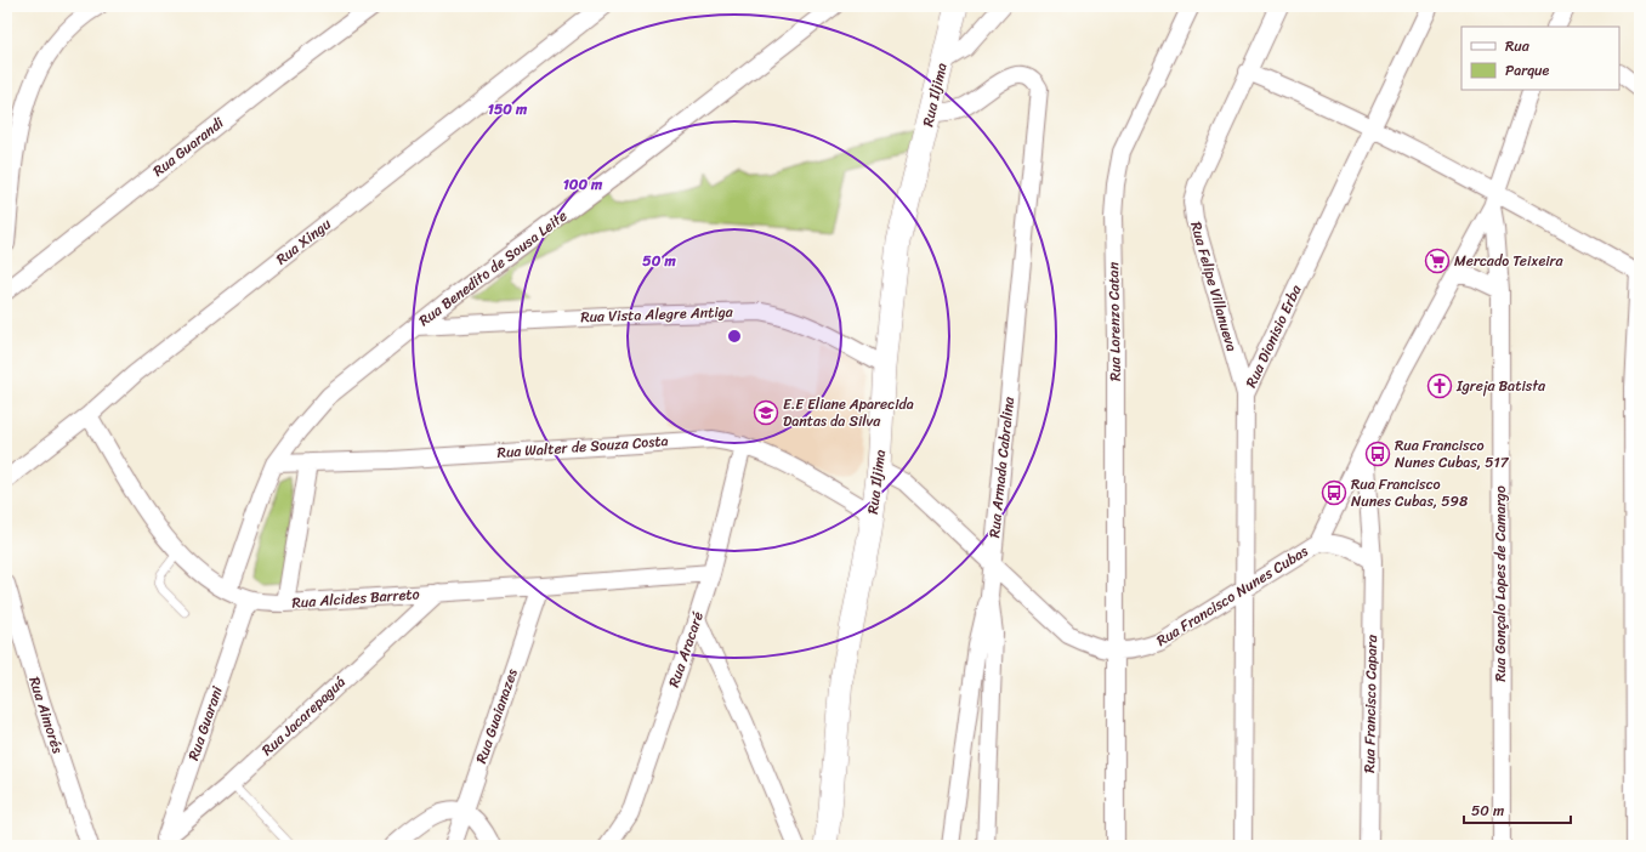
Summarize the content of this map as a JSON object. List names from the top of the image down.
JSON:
{
  "streets": {
    "main road": ["Rua Iljima"],
    "street": [
      "Rua Guarandi",
      "Rua Xingu",
      "Rua Benedito de Sousa Leite",
      "Rua Felipe Villanueva",
      "Rua Vista Alegre Antiga",
      "Rua Lorenzo Catan",
      "Rua Dionisio Erba",
      "Rua Walter de Souza Costa",
      "Rua Armada Cabralina",
      "Rua Gonçalo Lopes de Camargo",
      "Rua Francisco Nunes Cubas",
      "Rua Alcides Barreto",
      "Rua Aracaré",
      "Rua Francisco Capara",
      "Rua Aimorés",
      "Rua Jacarepaguá",
      "Rua Guaianazes",
      "Rua Guarani"
    ]
  },
  "crossings": [
    ["Rua Iljima", "Rua Vista Alegre Antiga"],
    ["Rua Iljima", "Rua Walter de Souza Costa"],
    ["Rua Iljima", "Rua Armada Cabralina"],
    ["Rua Iljima", "Rua Francisco Nunes Cubas"],
    ["Rua Xingu", "Rua Alcides Barreto"],
    ["Rua Benedito de Sousa Leite", "Rua Vista Alegre Antiga"],
    ["Rua Benedito de Sousa Leite", "Rua Walter de Souza Costa"],
    ["Rua Benedito de Sousa Leite", "Rua Alcides Barreto"],
    ["Rua Felipe Villanueva", "Rua Dionisio Erba"],
    ["Rua Lorenzo Catan", "Rua Francisco Nunes Cubas"],
    ["Rua Dionisio Erba", "Rua Francisco Nunes Cubas"],
    ["Rua Walter de Souza Costa", "Rua Aracaré"],
    ["Rua Armada Cabralina", "Rua Francisco Nunes Cubas"],
    ["Rua Gonçalo Lopes de Camargo", "Rua Francisco Nunes Cubas"],
    ["Rua Francisco Nunes Cubas", "Rua Francisco Capara"],
    ["Rua Alcides Barreto", "Rua Aracaré"],
    ["Rua Alcides Barreto", "Rua Jacarepaguá"],
    ["Rua Alcides Barreto", "Rua Guaianazes"],
    ["Rua Alcides Barreto", "Rua Guarani"],
    ["Rua Jacarepaguá", "Rua Guarani"]
  ],
  "places": {
    "supermarket": ["Mercado Teixeira"],
    "church": ["Igreja Batista"],
    "school or university": ["E.E Eliane Aparecida Dantas da Silva"],
    "bus stop": ["Rua Francisco Nunes Cubas, 517", "Rua Francisco Nunes Cubas, 598"]
  },
  "legend": ["Rua", "Parque"],
  "scale_bar": "50 m",
  "rings": ["150 m", "100 m", "50 m"]
}
